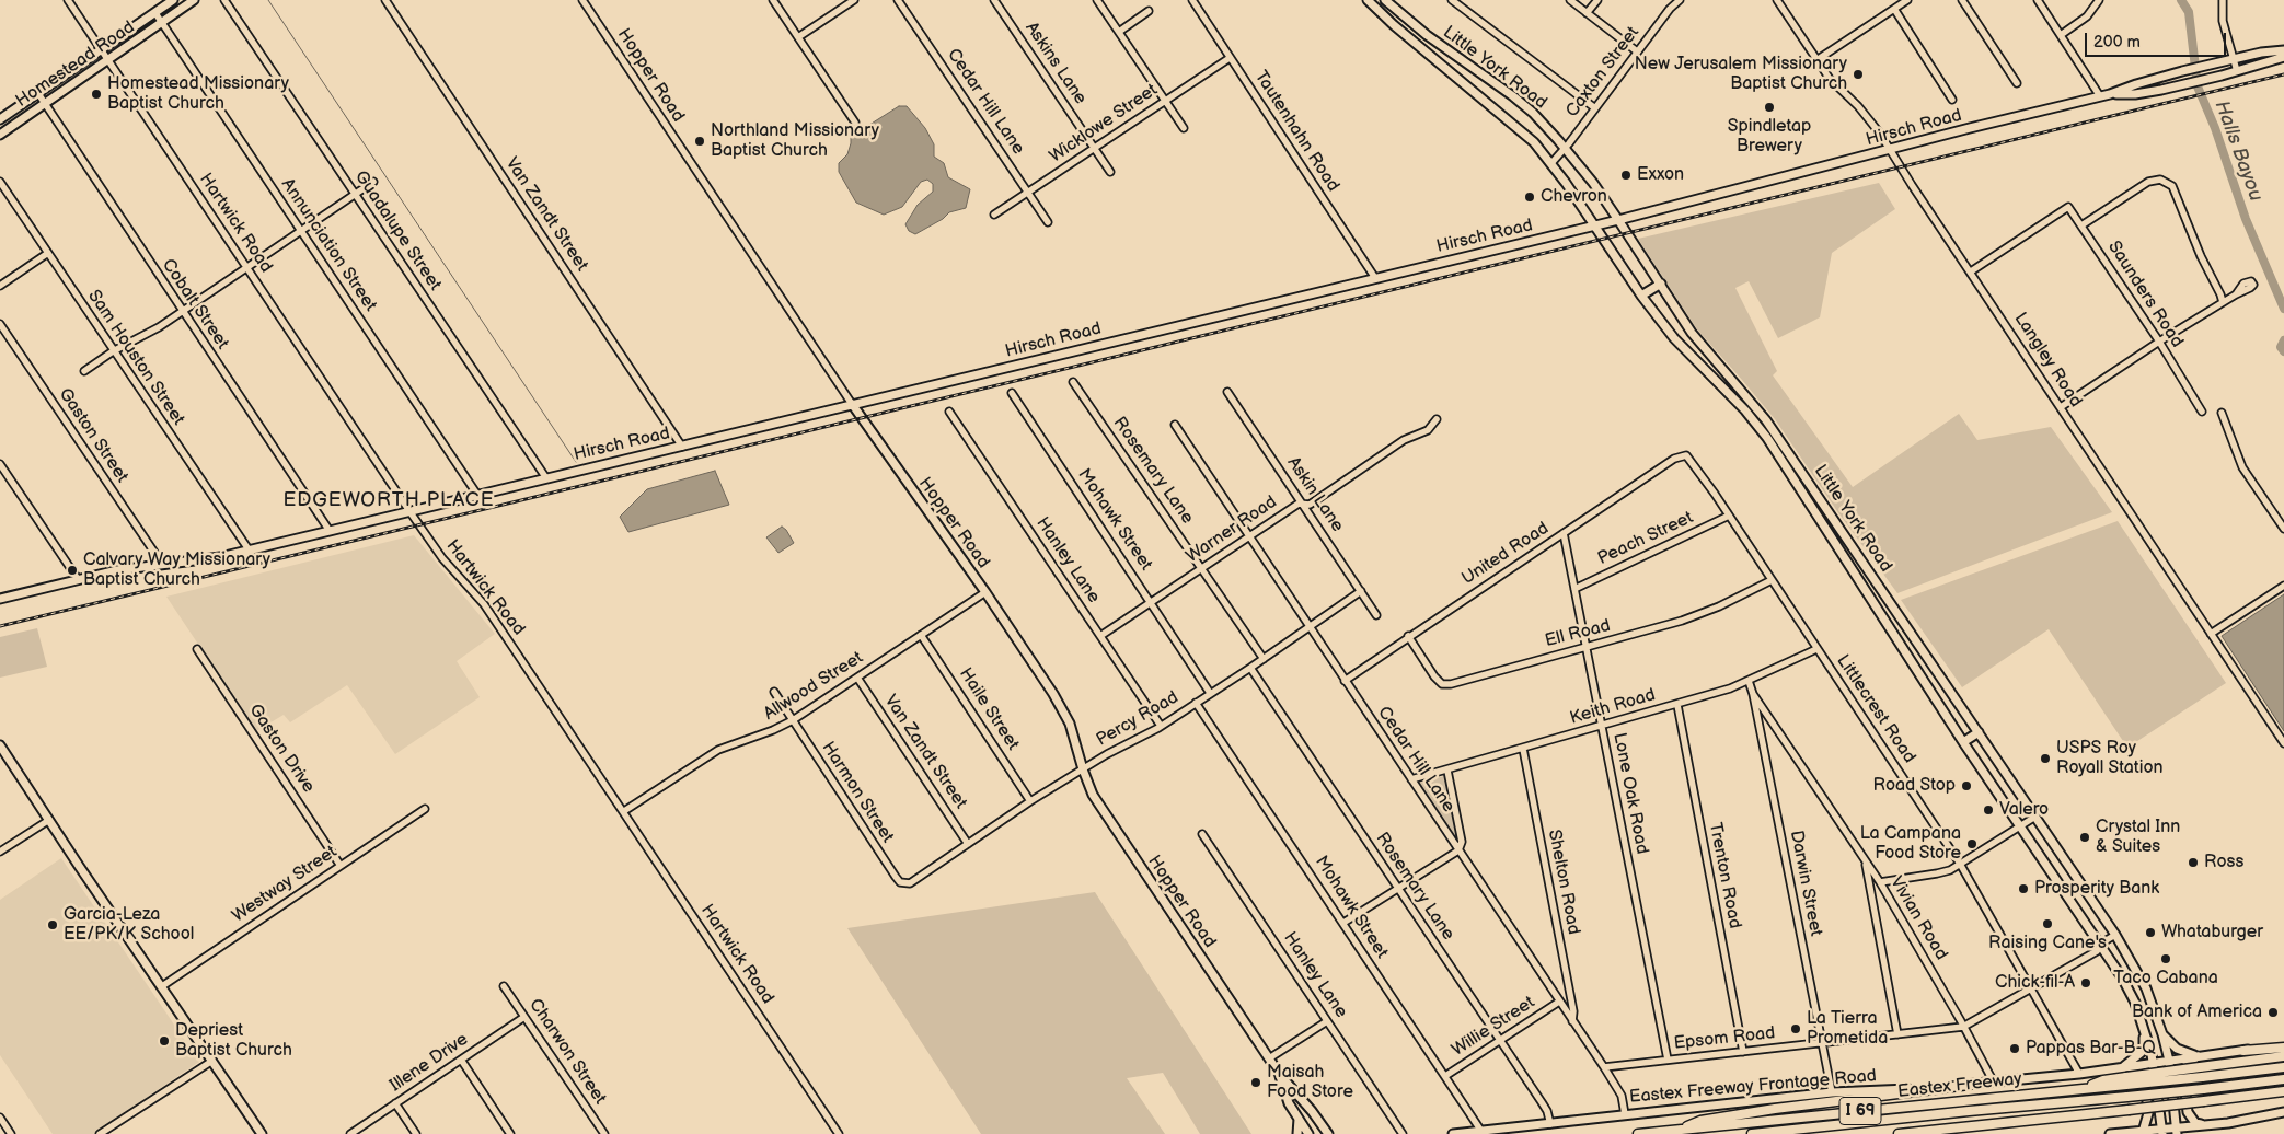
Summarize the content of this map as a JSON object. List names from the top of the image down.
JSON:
{
  "streets": {
    "highway": ["Eastex Freeway", "I 69"],
    "main road": [
      "Homestead Road",
      "Little York Road",
      "Hopper Road",
      "Hirsch Road",
      "Eastex Freeway Frontage Road"
    ],
    "street": [
      "Askins Lane",
      "Caxton Street",
      "Cedar Hill Lane",
      "Wicklowe Street",
      "Tautenhahn Road",
      "Van Zandt Street",
      "Hartwick Road",
      "Guadalupe Street",
      "Annunciation Street",
      "Saunders Road",
      "Cobalt Street",
      "Sam Houston Street",
      "Langley Road",
      "Gaston Street",
      "Rosemary Lane",
      "Askin Lane",
      "Mohawk Street",
      "Warner Road",
      "Peach Street",
      "United Road",
      "Hanley Lane",
      "Ell Road",
      "Allwood Street",
      "Keith Road",
      "Haile Street",
      "Littlecrest Road",
      "Percy Road",
      "Gaston Drive",
      "Harmon Street",
      "Lone Oak Road",
      "Trenton Road",
      "Shelton Road",
      "Darwin Street",
      "Westway Street",
      "Vivian Road",
      "Willie Street",
      "Epsom Road",
      "Charwon Street",
      "Illene Drive"
    ]
  },
  "crossings": [
    ["Askins Lane", "Wicklowe Street"],
    ["Homestead Road", "Hartwick Road"],
    ["Homestead Road", "Annunciation Street"],
    ["Homestead Road", "Cobalt Street"],
    ["Little York Road", "Caxton Street"],
    ["Little York Road", "Hirsch Road"],
    ["Little York Road", "Epsom Road"],
    ["Little York Road", "Eastex Freeway Frontage Road"],
    ["Hopper Road", "Hirsch Road"],
    ["Hopper Road", "Allwood Street"],
    ["Hopper Road", "Percy Road"],
    ["Cedar Hill Lane", "Wicklowe Street"],
    ["Cedar Hill Lane", "Warner Road"],
    ["Cedar Hill Lane", "United Road"],
    ["Cedar Hill Lane", "Keith Road"],
    ["Cedar Hill Lane", "Percy Road"],
    ["Cedar Hill Lane", "Shelton Road"],
    ["Cedar Hill Lane", "Willie Street"],
    ["Cedar Hill Lane", "Epsom Road"],
    ["Cedar Hill Lane", "Eastex Freeway Frontage Road"],
    ["Wicklowe Street", "Tautenhahn Road"],
    ["Hirsch Road", "Tautenhahn Road"],
    ["Hirsch Road", "Van Zandt Street"],
    ["Hirsch Road", "Hartwick Road"],
    ["Hirsch Road", "Guadalupe Street"],
    ["Hirsch Road", "Annunciation Street"],
    ["Hirsch Road", "Cobalt Street"],
    ["Hirsch Road", "Sam Houston Street"],
    ["Hirsch Road", "Langley Road"],
    ["Hirsch Road", "Gaston Street"],
    ["Van Zandt Street", "Allwood Street"],
    ["Van Zandt Street", "Percy Road"],
    ["Hartwick Road", "Allwood Street"],
    ["Saunders Road", "Langley Road"],
    ["Rosemary Lane", "Warner Road"],
    ["Rosemary Lane", "Percy Road"],
    ["Rosemary Lane", "Willie Street"],
    ["Rosemary Lane", "Eastex Freeway Frontage Road"],
    ["Askin Lane", "Warner Road"],
    ["Askin Lane", "Percy Road"],
    ["Mohawk Street", "Warner Road"],
    ["Mohawk Street", "Percy Road"],
    ["Mohawk Street", "Willie Street"],
    ["Mohawk Street", "Eastex Freeway Frontage Road"],
    ["Warner Road", "Hanley Lane"],
    ["Peach Street", "Littlecrest Road"],
    ["Peach Street", "Lone Oak Road"],
    ["United Road", "Ell Road"],
    ["United Road", "Littlecrest Road"],
    ["United Road", "Lone Oak Road"],
    ["Hanley Lane", "Percy Road"],
    ["Ell Road", "Littlecrest Road"],
    ["Ell Road", "Lone Oak Road"],
    ["Allwood Street", "Haile Street"],
    ["Allwood Street", "Harmon Street"],
    ["Keith Road", "Littlecrest Road"],
    ["Keith Road", "Lone Oak Road"],
    ["Keith Road", "Trenton Road"],
    ["Keith Road", "Shelton Road"],
    ["Keith Road", "Darwin Street"],
    ["Haile Street", "Percy Road"],
    ["Littlecrest Road", "Epsom Road"],
    ["Littlecrest Road", "Eastex Freeway Frontage Road"],
    ["Percy Road", "Harmon Street"],
    ["Gaston Drive", "Westway Street"],
    ["Lone Oak Road", "Epsom Road"],
    ["Trenton Road", "Epsom Road"],
    ["Darwin Street", "Vivian Road"],
    ["Darwin Street", "Epsom Road"],
    ["Darwin Street", "Eastex Freeway Frontage Road"],
    ["Vivian Road", "Epsom Road"],
    ["Vivian Road", "Eastex Freeway Frontage Road"],
    ["Charwon Street", "Illene Drive"]
  ],
  "districts": ["EDGEWORTH PLACE"],
  "water": ["Halls Bayou"],
  "places": [
    "New Jerusalem Missionary Baptist Church",
    "Homestead Missionary Baptist Church",
    "Spindletap Brewery",
    "Northland Missionary Baptist Church",
    "Exxon",
    "Chevron",
    "Calvary Way Missionary Baptist Church",
    "USPS Roy Royall Station",
    "Road Stop",
    "Valero",
    "Crystal Inn & Suites",
    "La Campana Food Store",
    "Ross",
    "Prosperity Bank",
    "Raising Cane's",
    "Garcia-Leza EE/PK/K School",
    "Whataburger",
    "Taco Cabana",
    "Chick-fil-A",
    "Bank of America",
    "La Tierra Prometida",
    "Depriest Baptist Church",
    "Pappas Bar-B-Q",
    "Maisah Food Store"
  ],
  "scale_bar": "200 m"
}
